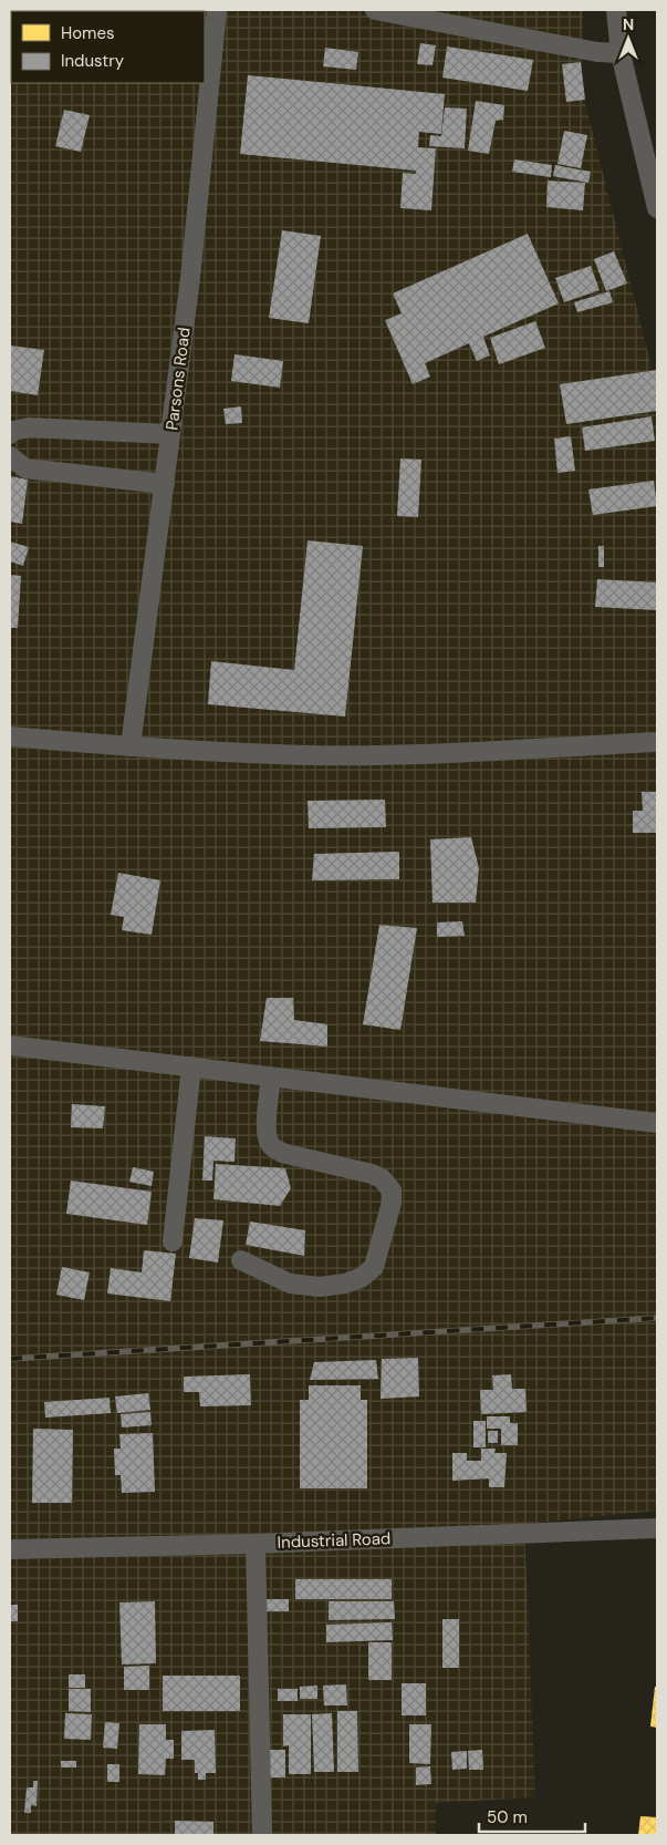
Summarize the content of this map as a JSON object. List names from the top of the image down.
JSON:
{
  "streets": {
    "street": ["Parsons Road", "Industrial Road"]
  },
  "legend": ["Homes", "Industry"],
  "scale_bar": "50 m",
  "north": "top"
}
